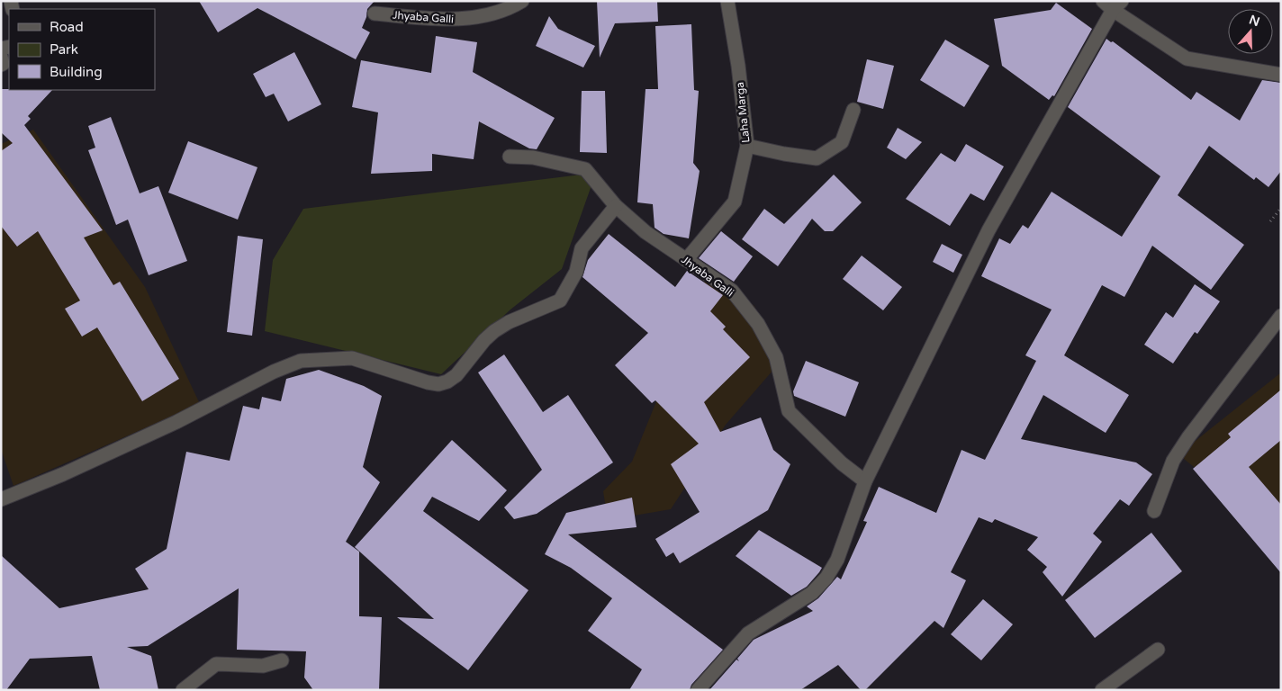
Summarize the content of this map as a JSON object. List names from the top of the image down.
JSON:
{
  "streets": {
    "street": ["Jhyaba Galli", "Laha Marga"]
  },
  "crossings": [
    ["Jhyaba Galli", "Laha Marga"]
  ],
  "legend": ["Road", "Park", "Building"],
  "north": "top"
}
